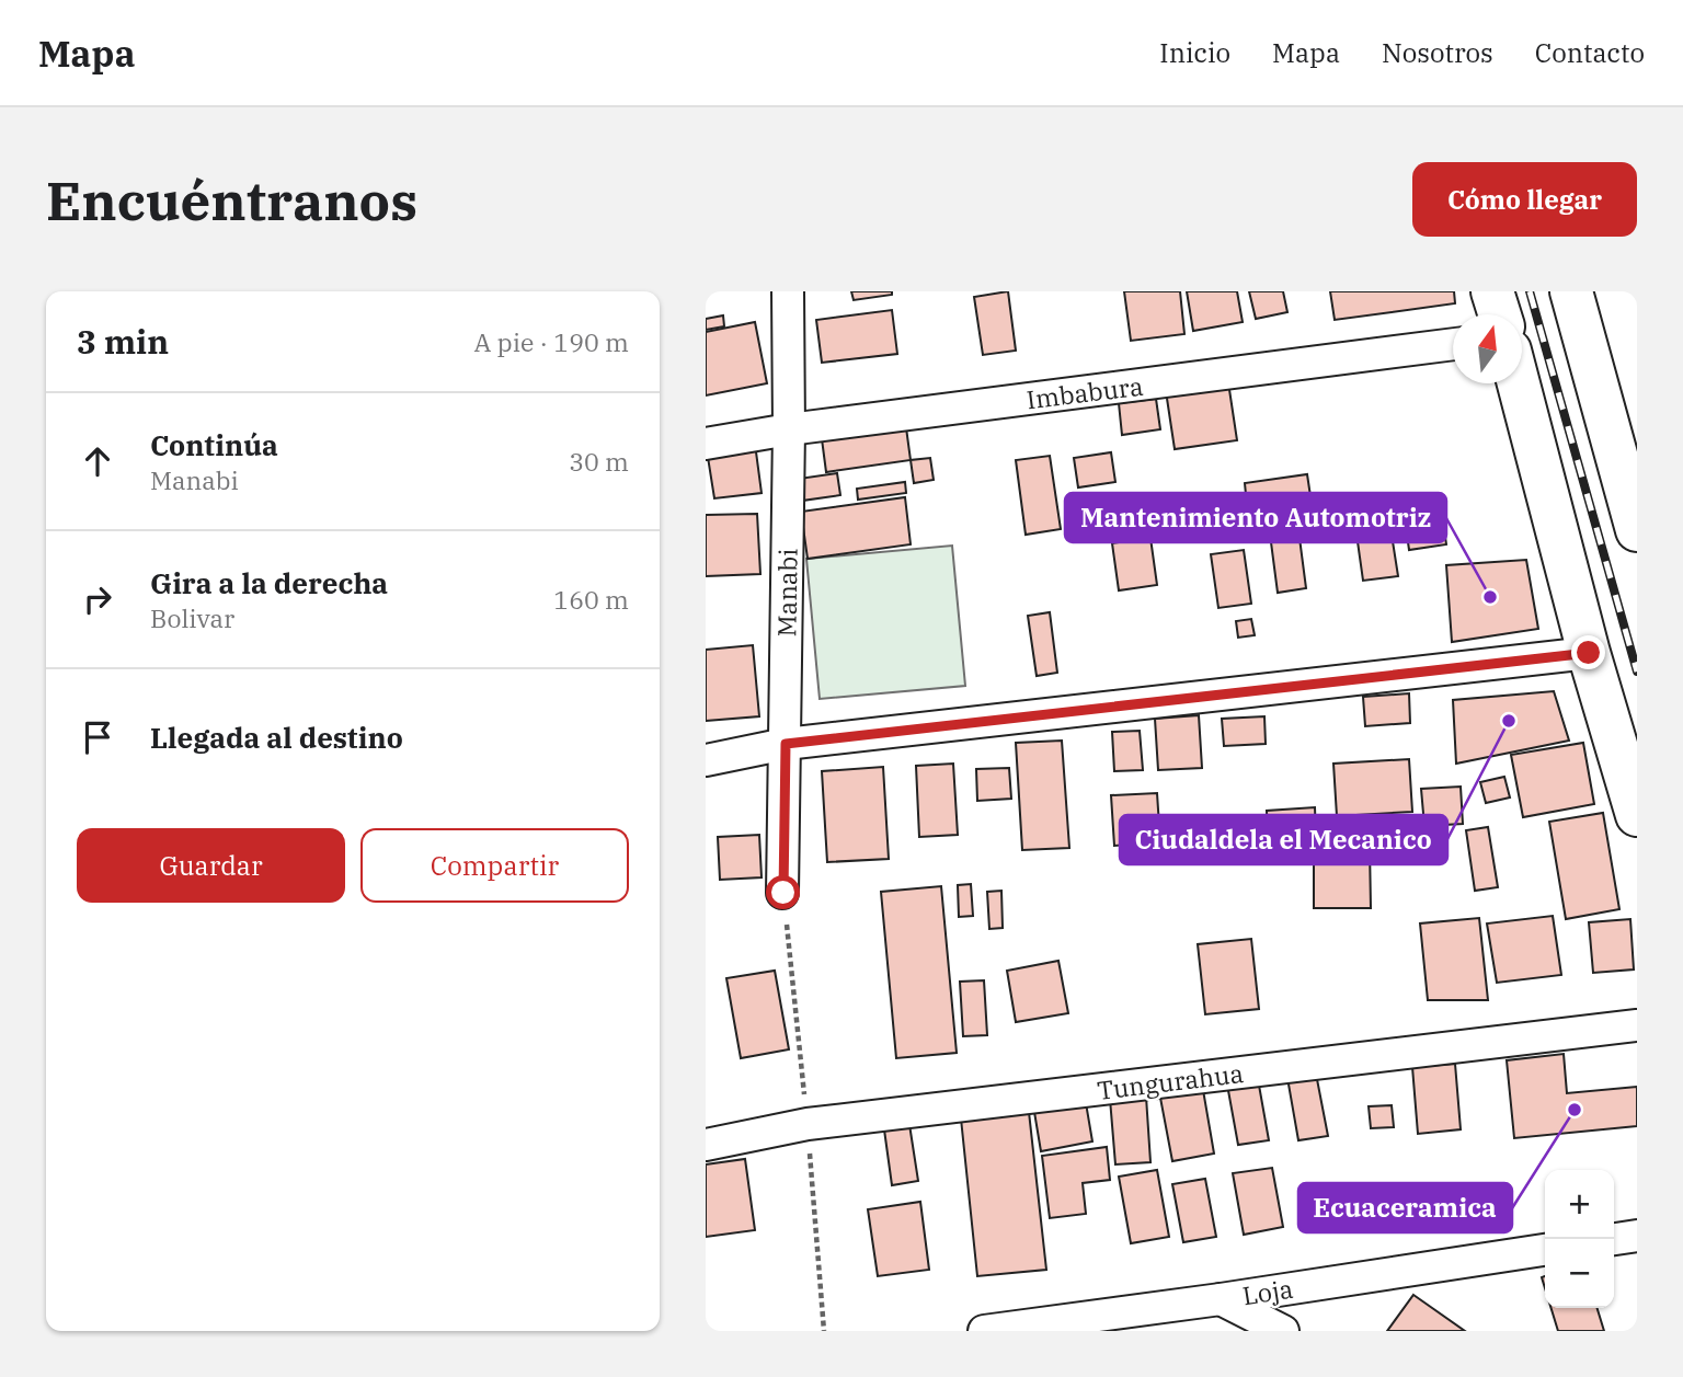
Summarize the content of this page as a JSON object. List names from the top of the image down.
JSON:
{
  "streets": {
    "street": [
      "Imbabura",
      "Manabi",
      "Tungurahua",
      "Loja"
    ]
  },
  "crossings": [
    ["Imbabura", "Manabi"]
  ],
  "places": ["Mantenimiento Automotriz", "Ciudaldela el Mecanico", "Ecuaceramica"],
  "north": "top",
  "page": {
    "header": "Mapa",
    "nav": [
      "Inicio",
      "Mapa",
      "Nosotros",
      "Contacto"
    ],
    "buttons": [
      "Cómo llegar",
      ["Guardar", "Compartir"]
    ],
    "title": "Encuéntranos",
    "heading": ["3 min", "A pie · 190 m"],
    "list": [
      ["Continúa", "Manabi", "30 m"],
      ["Gira a la derecha", "Bolivar", "160 m"],
      "Llegada al destino"
    ],
    "map_buttons": ["+", "−"]
  }
}
